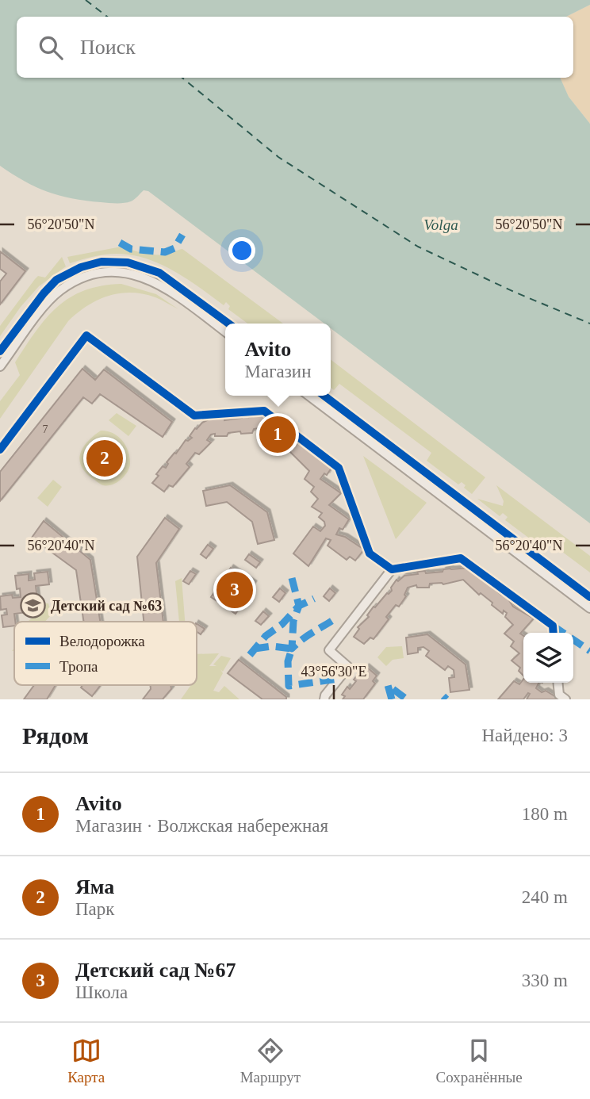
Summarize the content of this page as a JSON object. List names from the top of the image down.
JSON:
{
  "water": ["Volga"],
  "places": {
    "school or university": ["Детский сад №63"]
  },
  "house_numbers": ["7"],
  "legend": ["Велодорожка", "Тропа"],
  "page": {
    "search": "Поиск",
    "popup": ["Avito", "Магазин"],
    "pins": ["1", "2", "3"],
    "heading": ["Рядом", "Найдено: 3"],
    "list": [
      {
        "mark": "1",
        "name": "Avito",
        "note": "Магазин · Волжская набережная",
        "value": "180 m"
      },
      {
        "mark": "2",
        "name": "Яма",
        "note": "Парк",
        "value": "240 m"
      },
      {
        "mark": "3",
        "name": "Детский сад №67",
        "note": "Школа",
        "value": "330 m"
      }
    ],
    "nav": ["Карта", "Маршрут", "Сохранённые"]
  },
  "coordinates": ["56°20'50\"N", "56°20'40\"N", "43°56'30\"E"]
}
